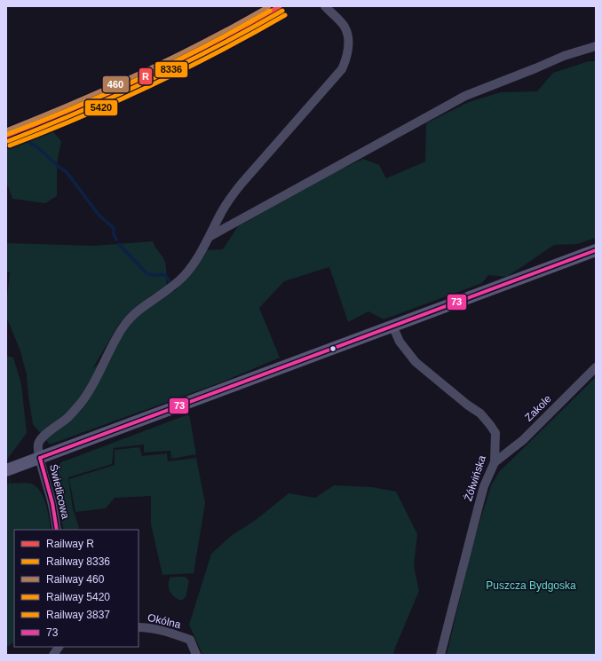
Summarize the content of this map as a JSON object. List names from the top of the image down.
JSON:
{
  "streets": {
    "street": [
      "Zakole",
      "Żółwińska",
      "Świetlicowa",
      "Okólna"
    ]
  },
  "crossings": [
    ["Zakole", "Żółwińska"]
  ],
  "parks": ["Puszcza Bydgoska"],
  "lines": [
    "rail line R",
    "rail line 460",
    "rail line 8336",
    "rail line 3837",
    "rail line 5420",
    "transit line 73"
  ],
  "legend": [
    "Railway R",
    "Railway 8336",
    "Railway 460",
    "Railway 5420",
    "Railway 3837",
    "73"
  ]
}
